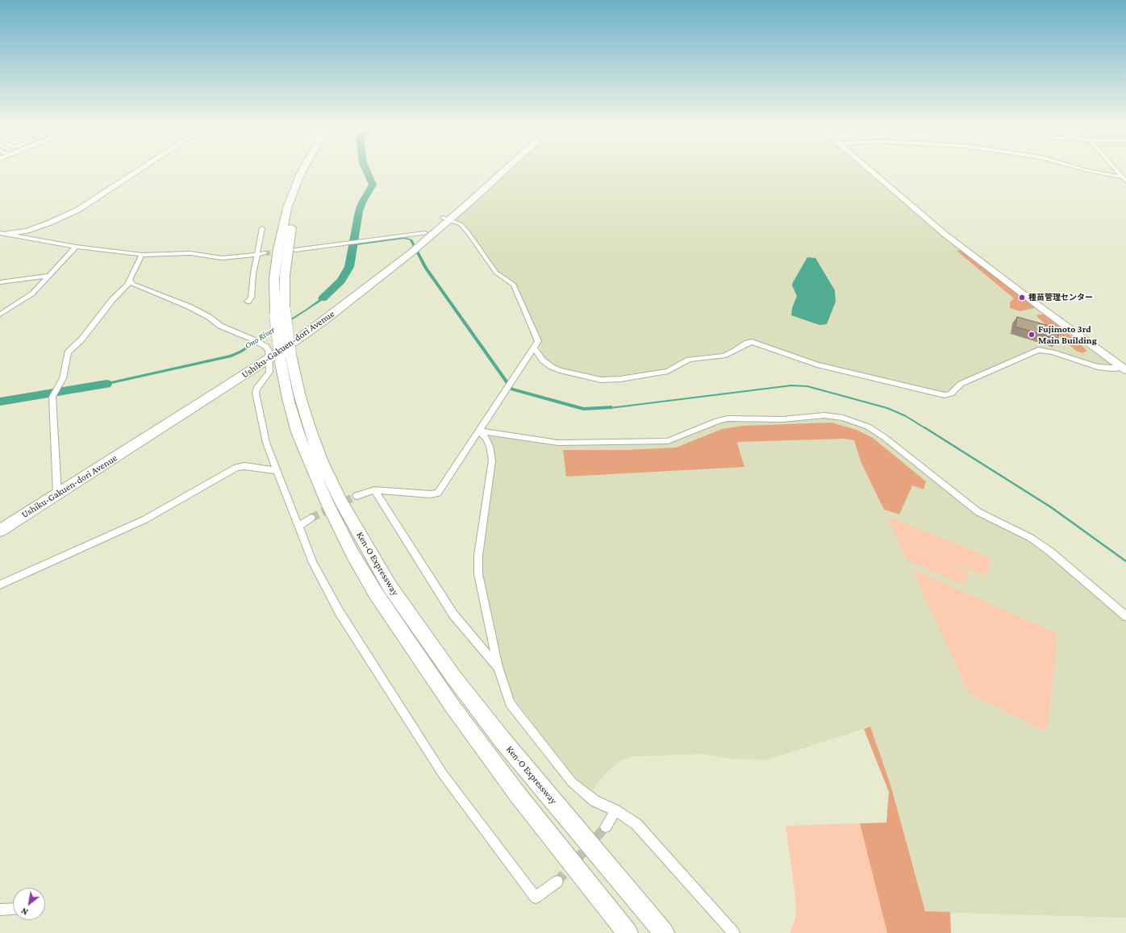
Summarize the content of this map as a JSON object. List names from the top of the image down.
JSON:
{
  "streets": {
    "highway": ["Ushiku-Gakuen-dori Avenue", "Ken-O Expressway"]
  },
  "crossings": [
    ["Ushiku-Gakuen-dori Avenue", "Ken-O Expressway"]
  ],
  "water": ["Ono River"],
  "places": ["種苗管理センター", "Fujimoto 3rd Main Building"],
  "north": "bottom left"
}
